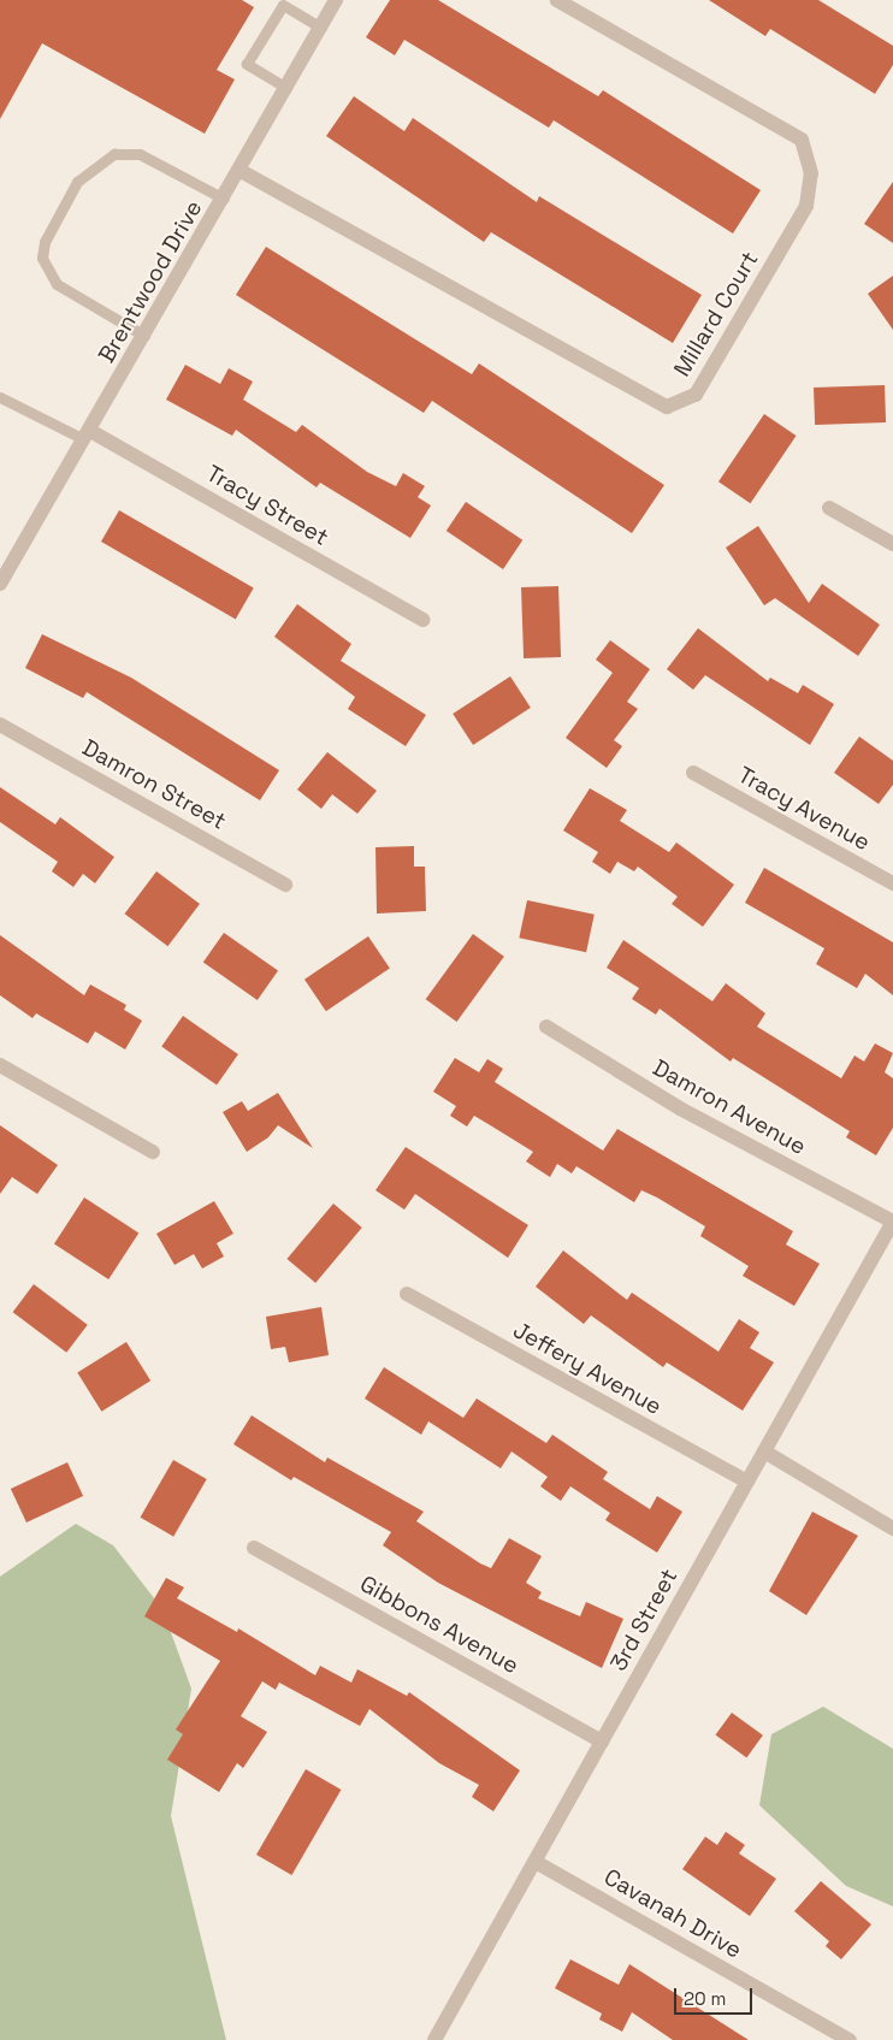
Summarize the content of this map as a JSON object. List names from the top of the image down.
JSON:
{
  "streets": {
    "street": [
      "Brentwood Drive",
      "Millard Court",
      "Tracy Street",
      "Damron Street",
      "Tracy Avenue",
      "Damron Avenue",
      "Jeffery Avenue",
      "3rd Street",
      "Gibbons Avenue",
      "Cavanah Drive"
    ]
  },
  "crossings": [
    ["Brentwood Drive", "Millard Court"],
    ["Brentwood Drive", "Tracy Street"],
    ["Damron Avenue", "3rd Street"],
    ["Jeffery Avenue", "3rd Street"],
    ["3rd Street", "Gibbons Avenue"],
    ["3rd Street", "Cavanah Drive"]
  ],
  "scale_bar": "20 m"
}
